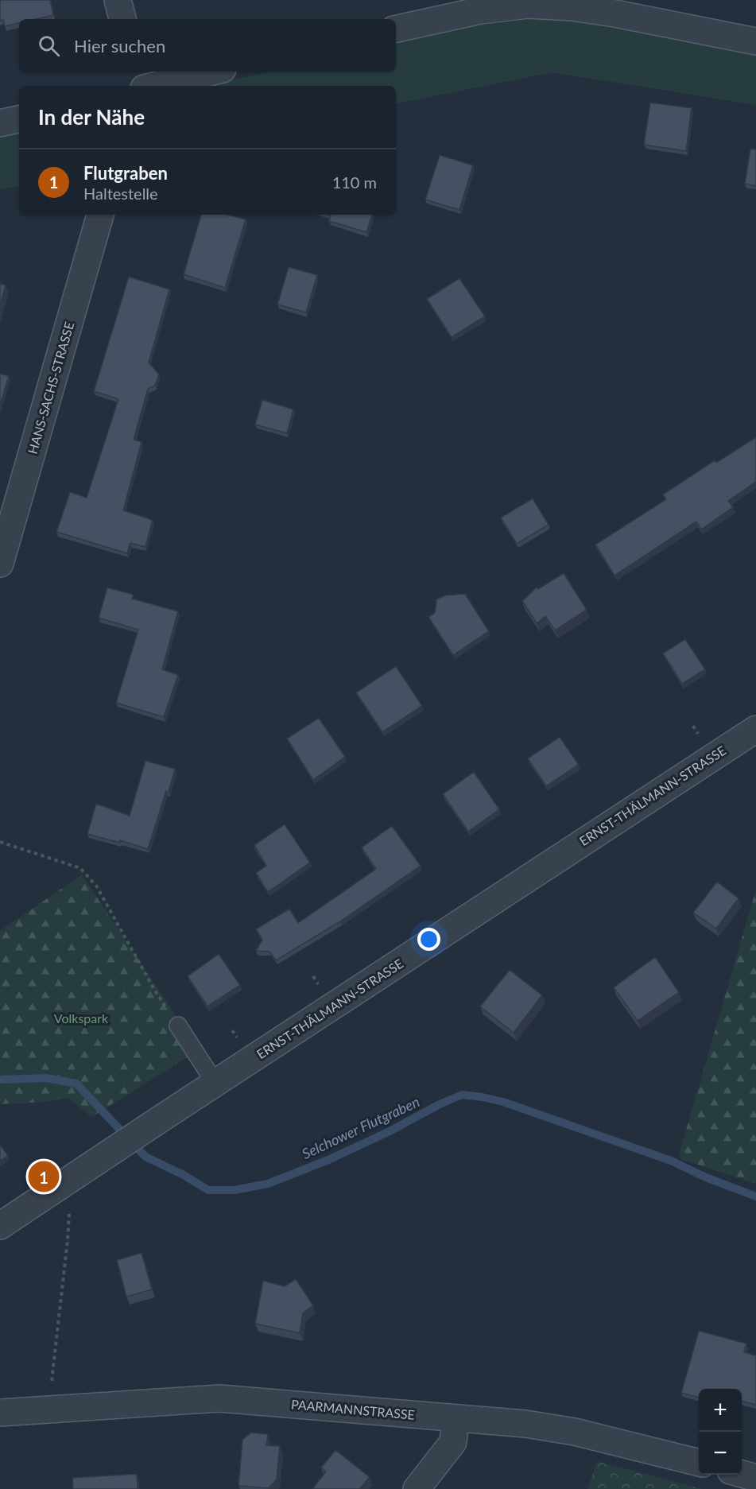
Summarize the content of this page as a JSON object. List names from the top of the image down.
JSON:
{
  "streets": {
    "street": ["HANS-SACHS-STRASSE", "ERNST-THÄLMANN-STRASSE", "PAARMANNSTRASSE"]
  },
  "water": ["Selchower Flutgraben"],
  "parks": ["Volkspark"],
  "page": {
    "search": "Hier suchen",
    "heading": "In der Nähe",
    "list": [
      {
        "mark": "1",
        "name": "Flutgraben",
        "note": "Haltestelle",
        "value": "110 m"
      }
    ],
    "pins": "1",
    "map_buttons": ["+", "−"]
  }
}
